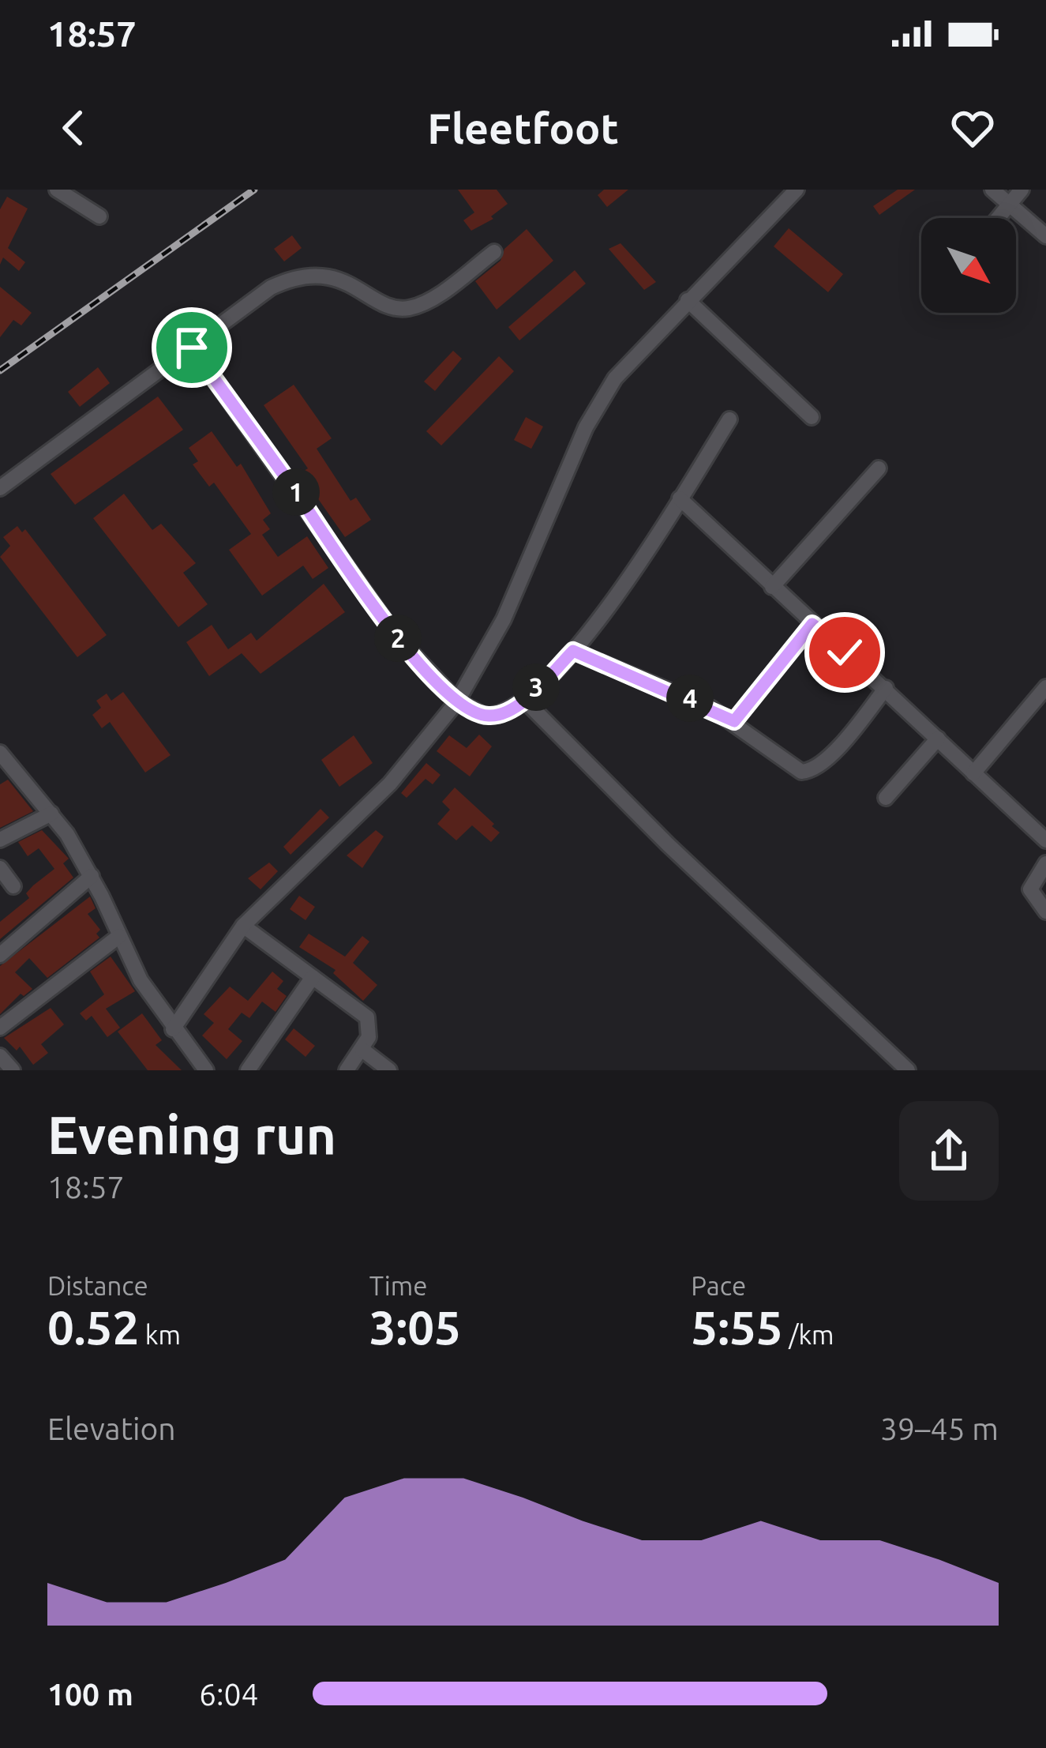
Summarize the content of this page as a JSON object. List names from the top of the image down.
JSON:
{
  "north": "bottom right",
  "page": {
    "status": "18:57",
    "header": "Fleetfoot",
    "pins": [
      "1",
      "2",
      "3",
      "4"
    ],
    "heading": ["Evening run", "18:57"],
    "stats": [
      ["Distance", "0.52 km"],
      ["Time", "3:05"],
      ["Pace", "5:55 /km"]
    ],
    "chart": ["Elevation", "39–45 m"],
    "list": [
      {
        "name": "100 m",
        "note": "6:04"
      }
    ]
  }
}
